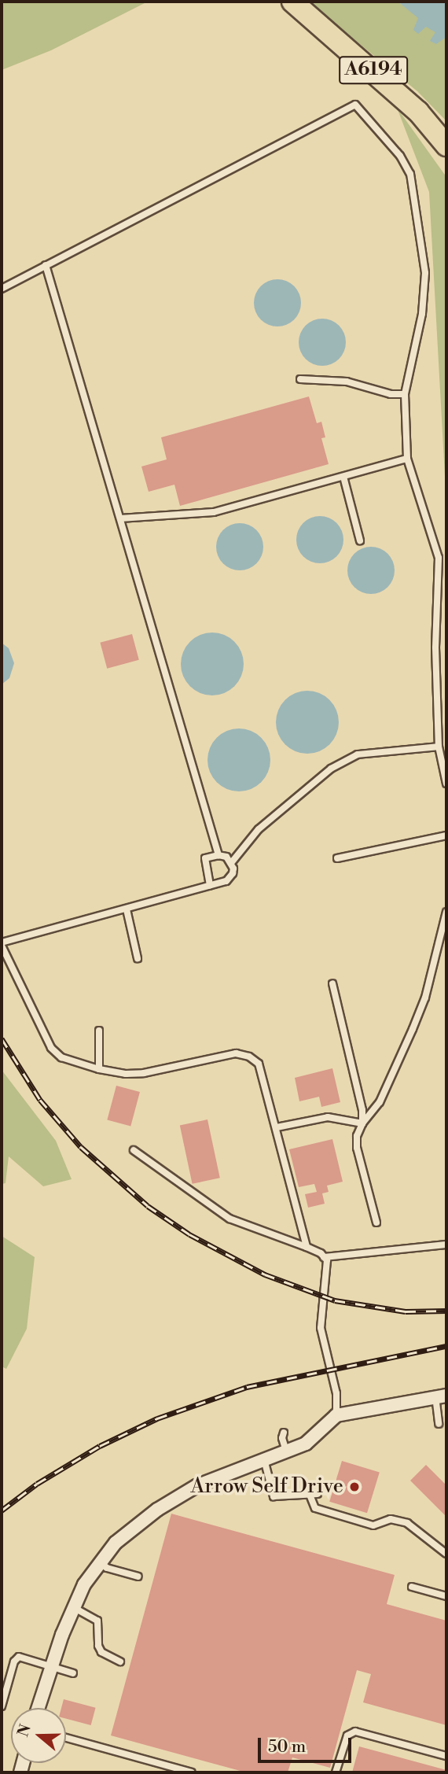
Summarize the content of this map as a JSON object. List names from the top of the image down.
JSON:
{
  "streets": {
    "main road": ["A6194"]
  },
  "places": ["Arrow Self Drive"],
  "scale_bar": "50 m",
  "north": "left"
}
